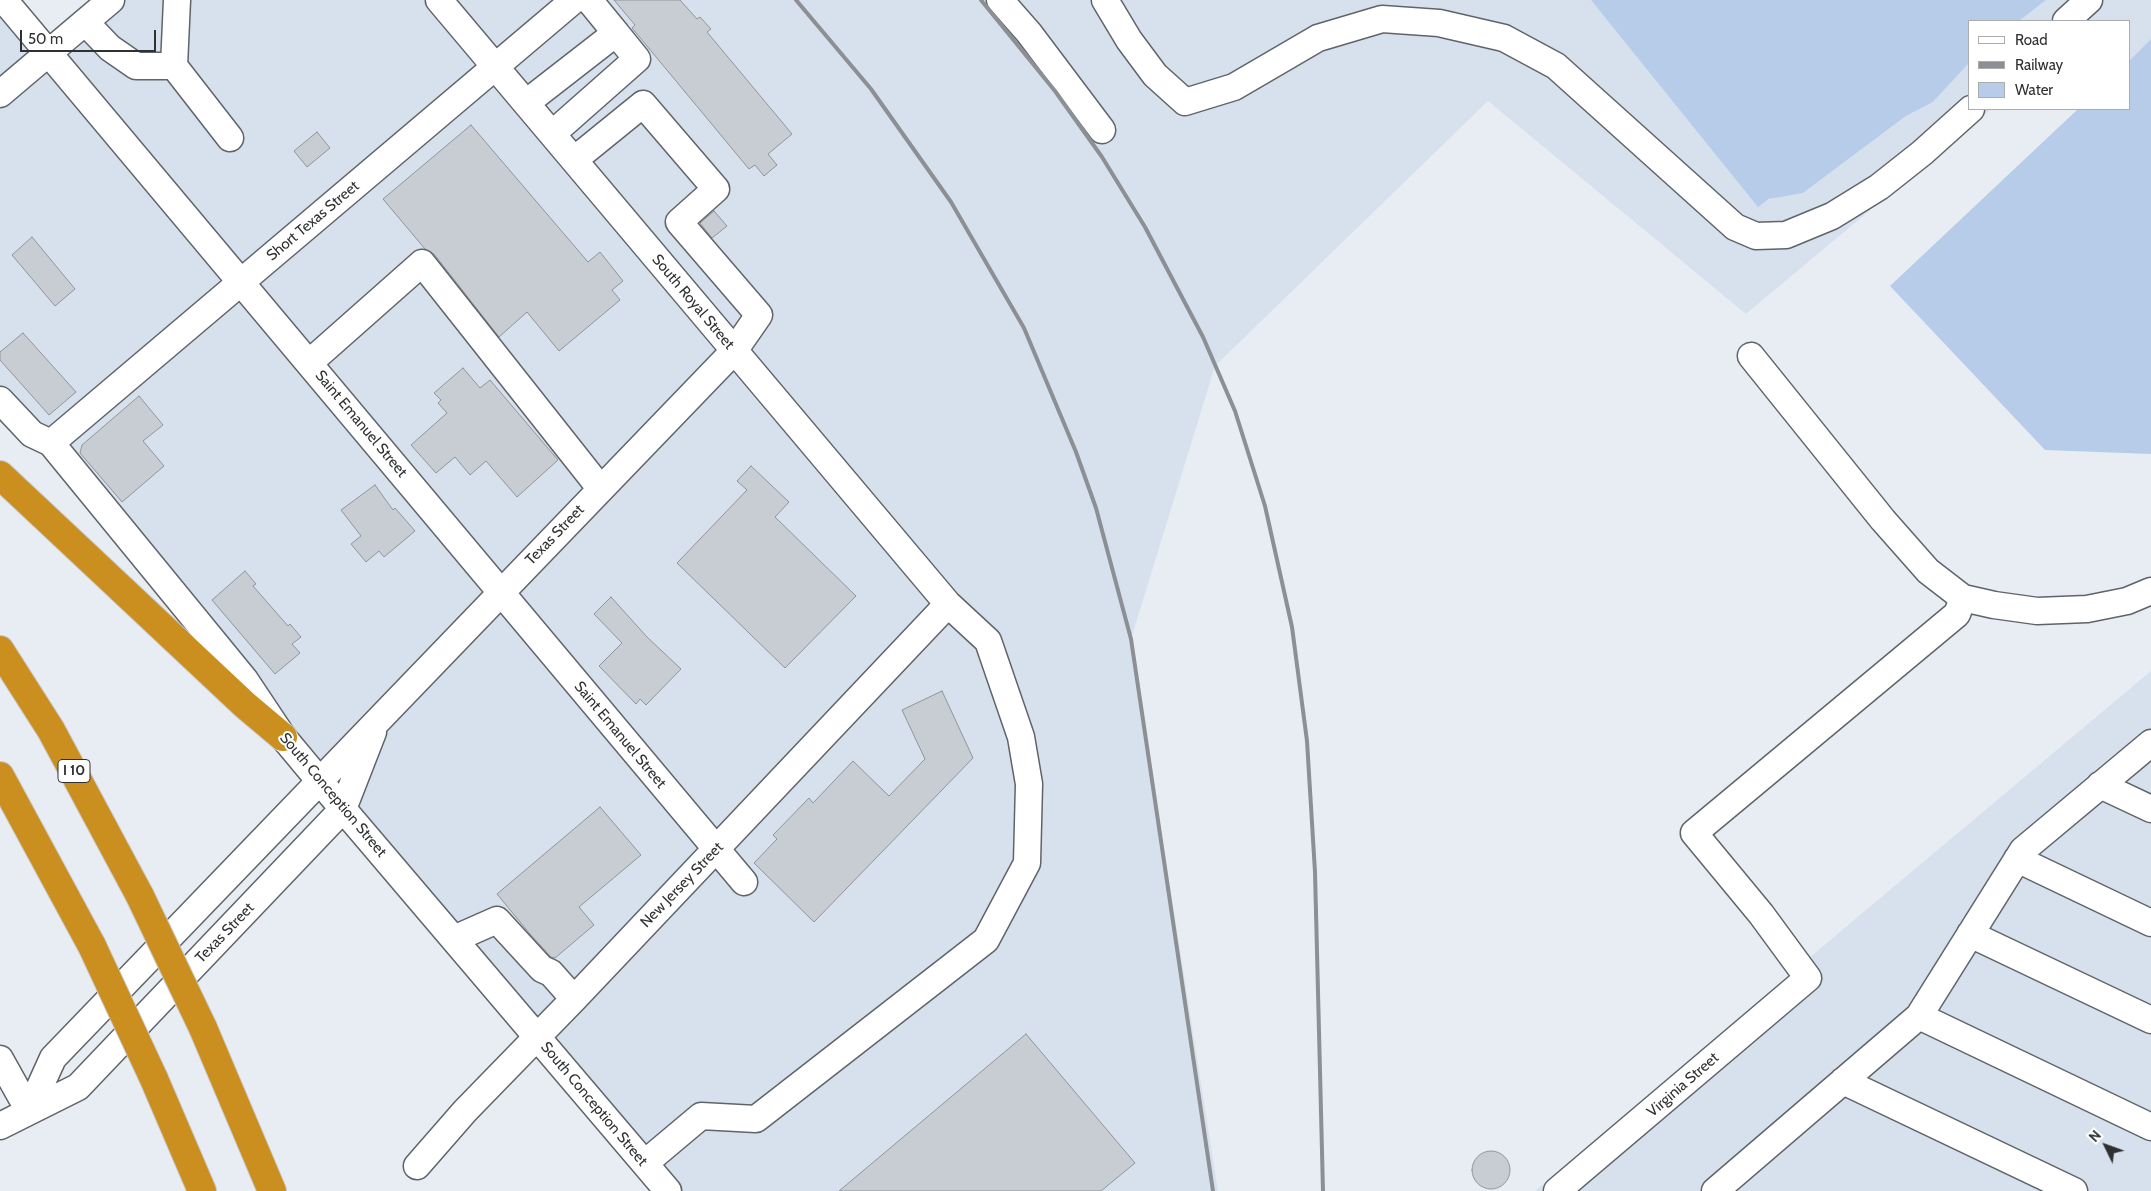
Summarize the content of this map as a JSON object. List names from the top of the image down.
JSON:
{
  "streets": {
    "highway": ["I 10"],
    "street": [
      "Short Texas Street",
      "South Royal Street",
      "Saint Emanuel Street",
      "Texas Street",
      "South Conception Street",
      "New Jersey Street",
      "Virginia Street"
    ]
  },
  "crossings": [
    ["Short Texas Street", "South Royal Street"],
    ["Short Texas Street", "Saint Emanuel Street"],
    ["Short Texas Street", "South Conception Street"],
    ["South Royal Street", "Texas Street"],
    ["South Royal Street", "South Conception Street"],
    ["South Royal Street", "New Jersey Street"],
    ["Saint Emanuel Street", "Texas Street"],
    ["Saint Emanuel Street", "New Jersey Street"],
    ["Texas Street", "South Conception Street"],
    ["South Conception Street", "New Jersey Street"]
  ],
  "legend": ["Road", "Railway", "Water"],
  "scale_bar": "50 m",
  "north": "top left"
}
